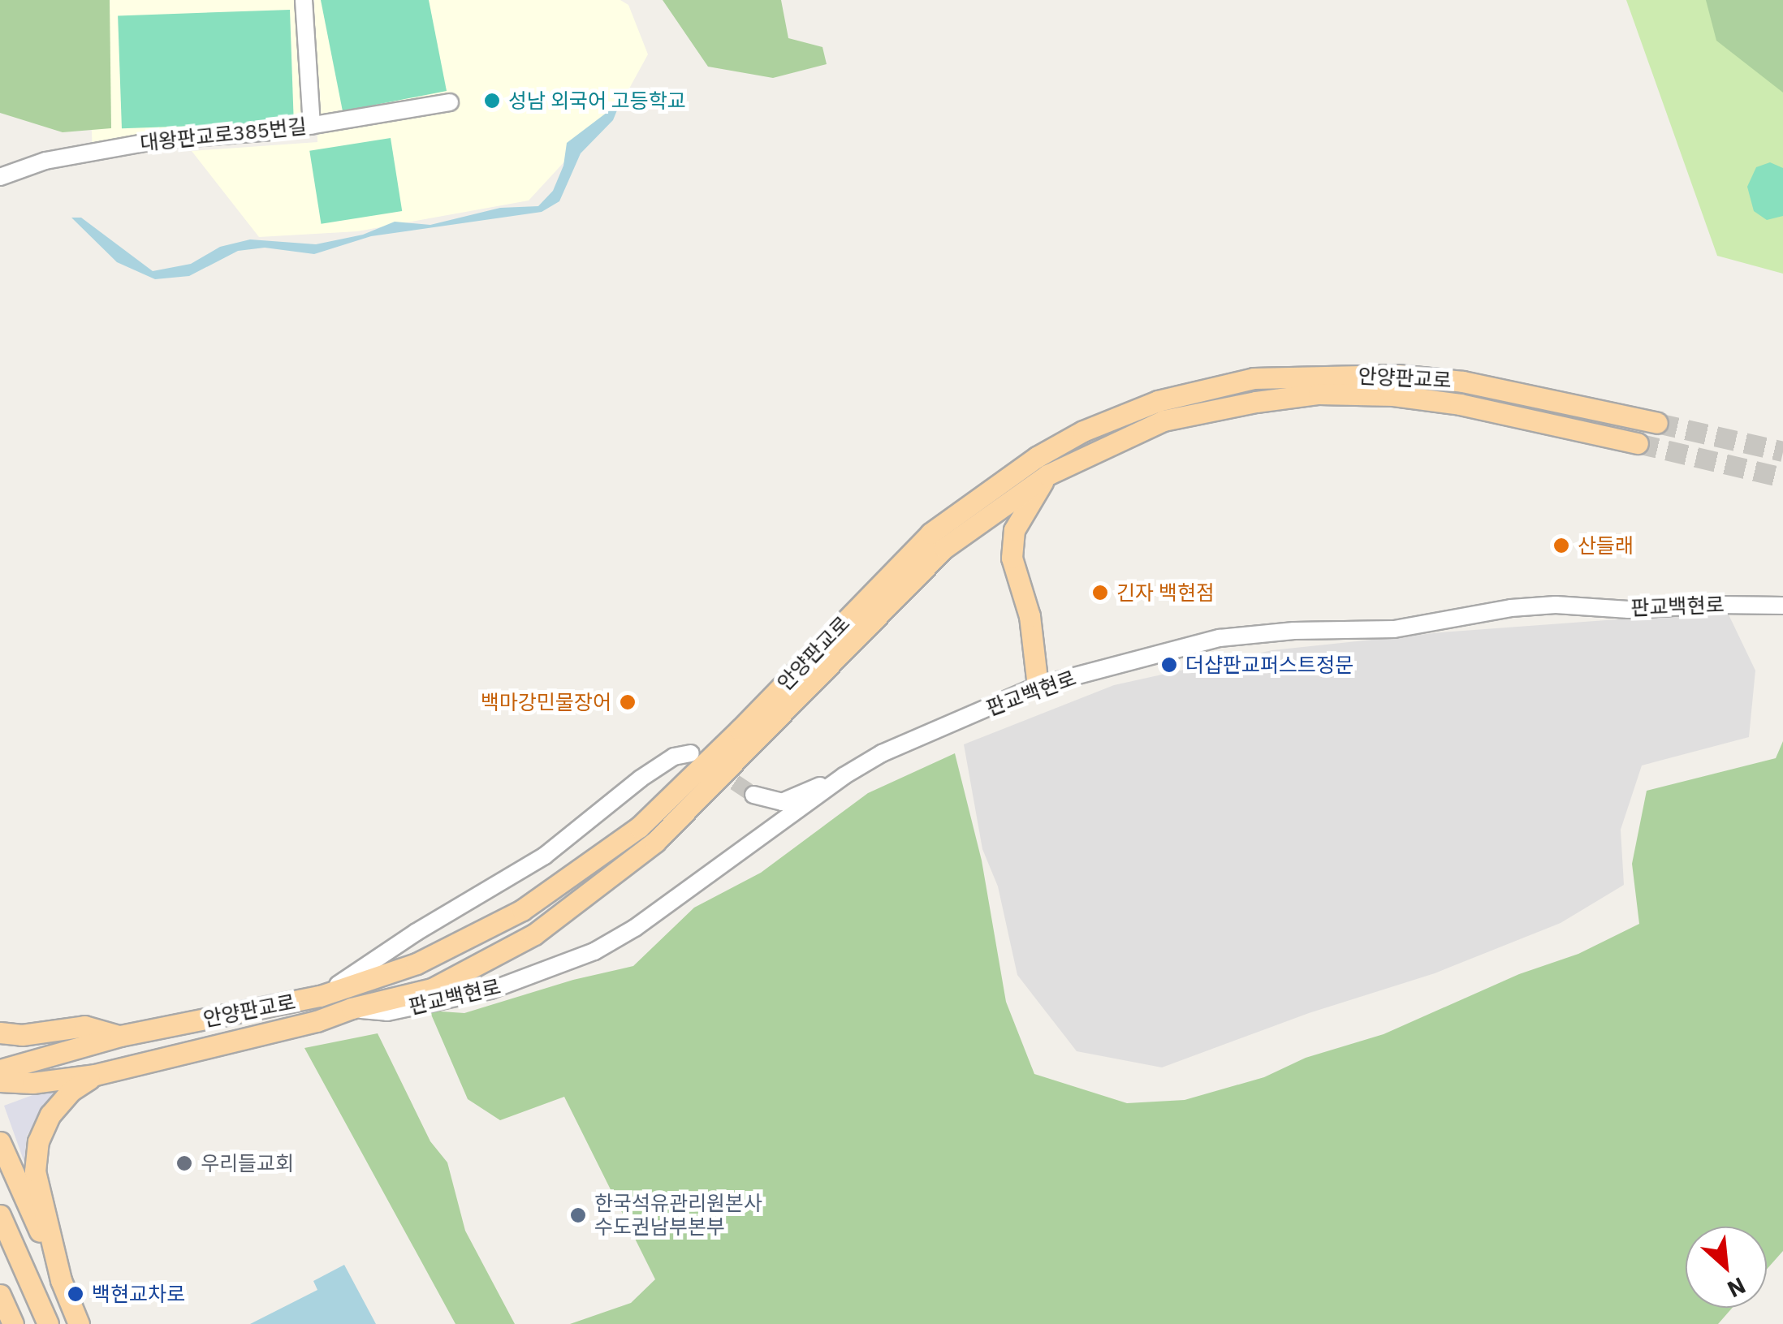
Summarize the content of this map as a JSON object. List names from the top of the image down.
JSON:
{
  "streets": {
    "main road": ["안양판교로"],
    "street": ["대왕판교로385번길", "판교백현로"]
  },
  "crossings": [
    ["안양판교로", "판교백현로"]
  ],
  "places": [
    "성남 외국어 고등학교",
    "산들래",
    "긴자 백현점",
    "더샵판교퍼스트정문",
    "백마강민물장어",
    "우리들교회",
    "한국석유관리원본사 수도권남부본부",
    "백현교차로"
  ],
  "north": "bottom right"
}
